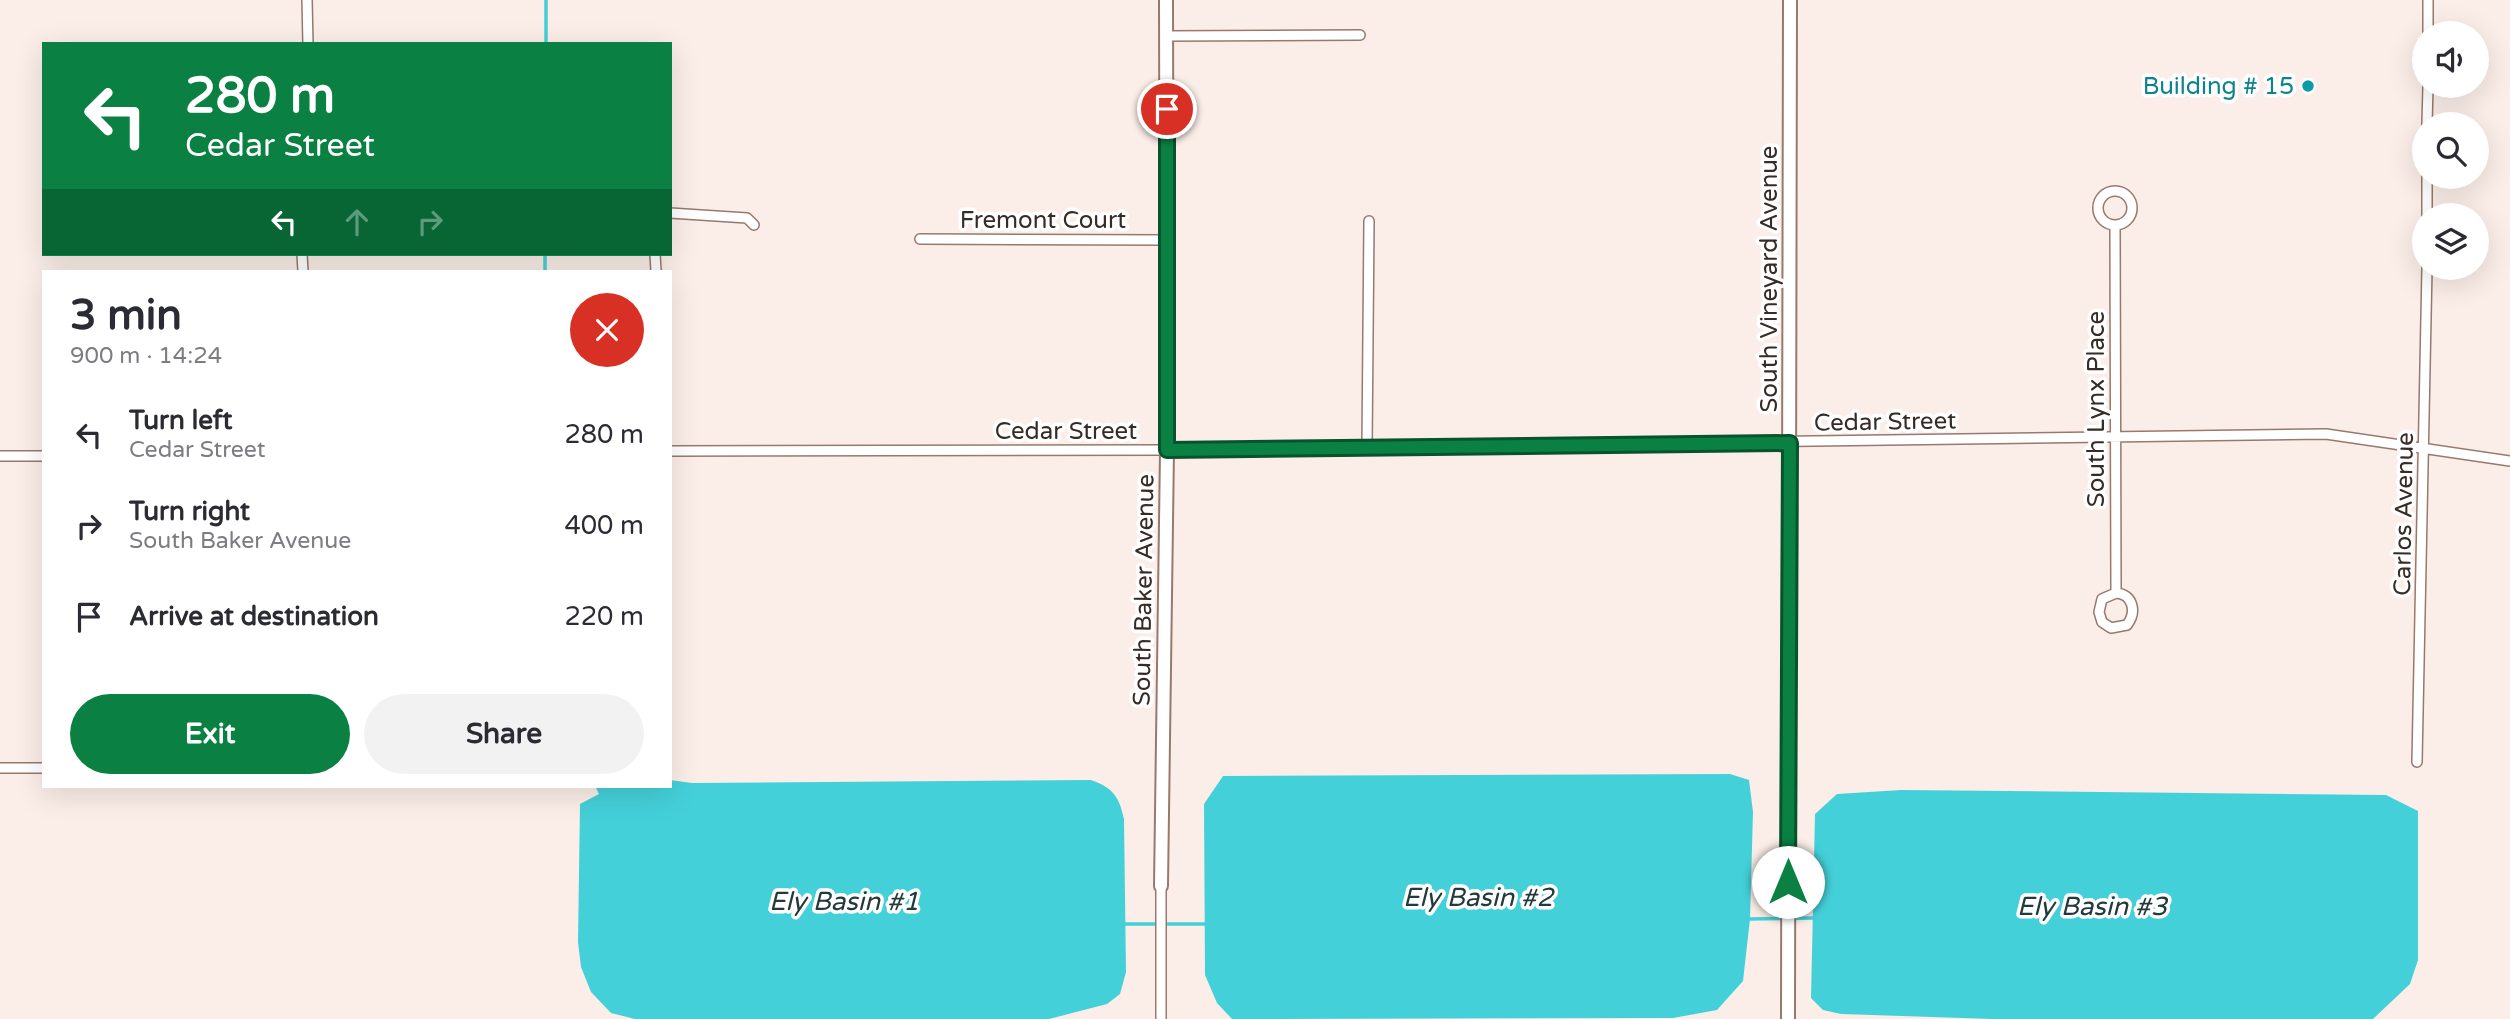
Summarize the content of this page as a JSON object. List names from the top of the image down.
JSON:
{
  "streets": {
    "main road": ["South Vineyard Avenue", "South Baker Avenue"],
    "street": [
      "Fremont Court",
      "South Lynx Place",
      "Cedar Street",
      "Carlos Avenue"
    ]
  },
  "crossings": [
    ["Fremont Court", "South Baker Avenue"],
    ["South Vineyard Avenue", "Cedar Street"],
    ["South Lynx Place", "Cedar Street"],
    ["Cedar Street", "Carlos Avenue"],
    ["Cedar Street", "South Baker Avenue"]
  ],
  "water": ["Ely Basin #2", "Ely Basin #1", "Ely Basin #3"],
  "places": ["Building # 15"],
  "page": {
    "turn": ["280 m", "Cedar Street"],
    "heading": ["3 min", "900 m · 14:24"],
    "list": [
      {
        "name": "Turn left",
        "note": "Cedar Street",
        "value": "280 m"
      },
      {
        "name": "Turn right",
        "note": "South Baker Avenue",
        "value": "400 m"
      },
      {
        "name": "Arrive at destination",
        "value": "220 m"
      }
    ],
    "buttons": ["Exit", "Share"]
  }
}
